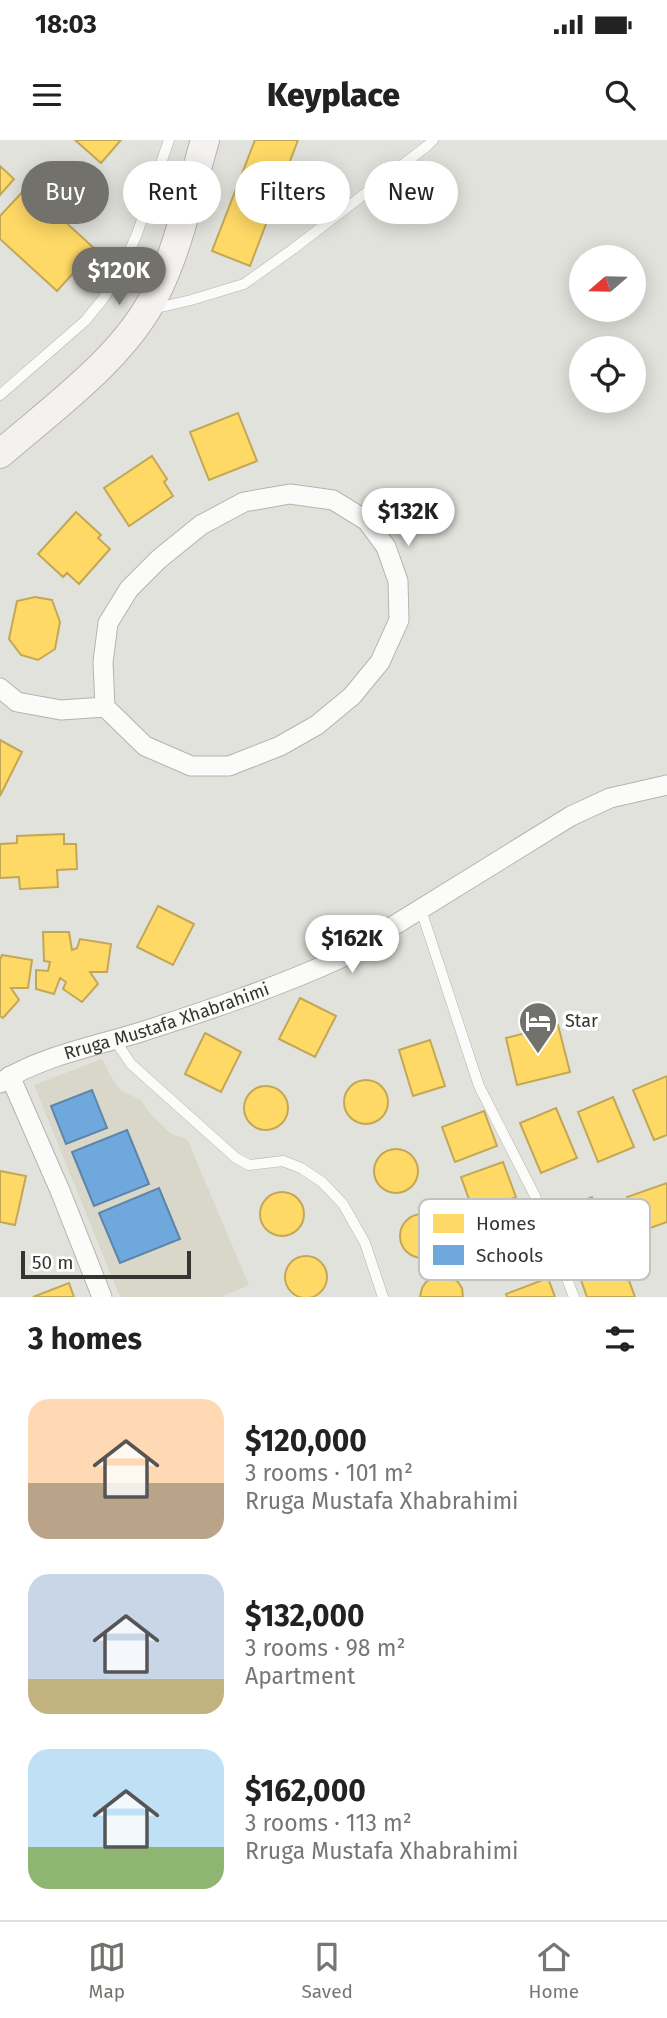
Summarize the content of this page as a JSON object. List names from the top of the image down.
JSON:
{
  "streets": {
    "street": ["Rruga Mustafa Xhabrahimi"]
  },
  "places": {
    "hotel": ["Star"]
  },
  "legend": ["Homes", "Schools"],
  "scale_bar": "50 m",
  "north": "left",
  "page": {
    "status": "18:03",
    "header": "Keyplace",
    "chip": [
      "Buy",
      "Rent",
      "Filters",
      "New"
    ],
    "price": ["$120K", "$132K", "$162K"],
    "scale": "50 m",
    "heading": "3 homes",
    "list": [
      {
        "name": "$120,000",
        "note": "3 rooms · 101 m² · Rruga Mustafa Xhabrahimi"
      },
      {
        "name": "$132,000",
        "note": "3 rooms · 98 m² · Apartment"
      },
      {
        "name": "$162,000",
        "note": "3 rooms · 113 m² · Rruga Mustafa Xhabrahimi"
      }
    ],
    "tabs": ["Map", "Saved", "Home"]
  }
}
